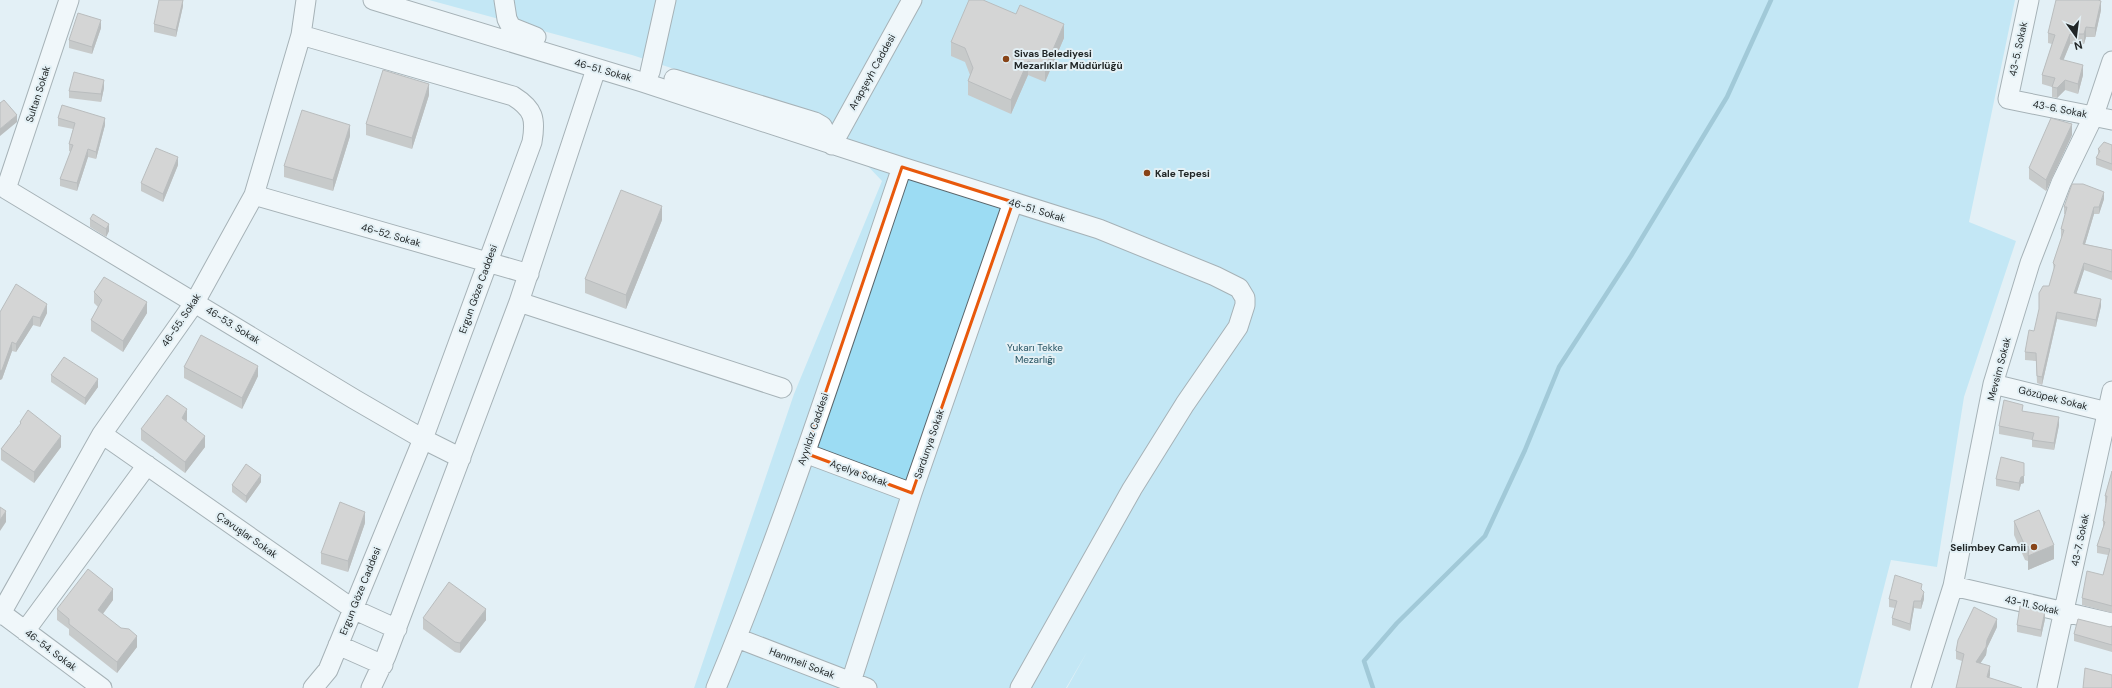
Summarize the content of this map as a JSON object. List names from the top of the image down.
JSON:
{
  "streets": {
    "street": [
      "43-5. Sokak",
      "46-51. Sokak",
      "Arapşeyh Caddesi",
      "Sultan Sokak",
      "43-6. Sokak",
      "46-52. Sokak",
      "Ergun Göze Caddesi",
      "46-55. Sokak",
      "46-53. Sokak",
      "Mevsim Sokak",
      "Gözüpek Sokak",
      "Ayyıldız Caddesi",
      "Sardunya Sokak",
      "Açelya Sokak",
      "Ç:avuşlar Sokak",
      "43-7. Sokak",
      "43-11. Sokak",
      "46-54. Sokak",
      "Hanımeli Sokak"
    ]
  },
  "crossings": [
    ["43-5. Sokak", "43-6. Sokak"],
    ["46-51. Sokak", "Arapşeyh Caddesi"],
    ["46-51. Sokak", "Ayyıldız Caddesi"],
    ["46-51. Sokak", "Sardunya Sokak"],
    ["Sultan Sokak", "46-53. Sokak"],
    ["43-6. Sokak", "Mevsim Sokak"],
    ["46-52. Sokak", "Ergun Göze Caddesi"],
    ["46-52. Sokak", "46-55. Sokak"],
    ["Ergun Göze Caddesi", "46-55. Sokak"],
    ["Ergun Göze Caddesi", "46-53. Sokak"],
    ["Ergun Göze Caddesi", "Ç:avuşlar Sokak"],
    ["46-55. Sokak", "46-53. Sokak"],
    ["46-55. Sokak", "Ç:avuşlar Sokak"],
    ["46-55. Sokak", "46-54. Sokak"],
    ["Mevsim Sokak", "Gözüpek Sokak"],
    ["Mevsim Sokak", "43-11. Sokak"],
    ["Gözüpek Sokak", "43-7. Sokak"],
    ["Ayyıldız Caddesi", "Açelya Sokak"],
    ["Ayyıldız Caddesi", "Hanımeli Sokak"],
    ["Sardunya Sokak", "Açelya Sokak"],
    ["Sardunya Sokak", "Hanımeli Sokak"],
    ["43-7. Sokak", "43-11. Sokak"]
  ],
  "parks": ["Yukarı Tekke Mezarlığı"],
  "places": ["Sivas Belediyesi Mezarlıklar Müdürlüğü", "Kale Tepesi", "Selimbey Camii"],
  "north": "bottom"
}
